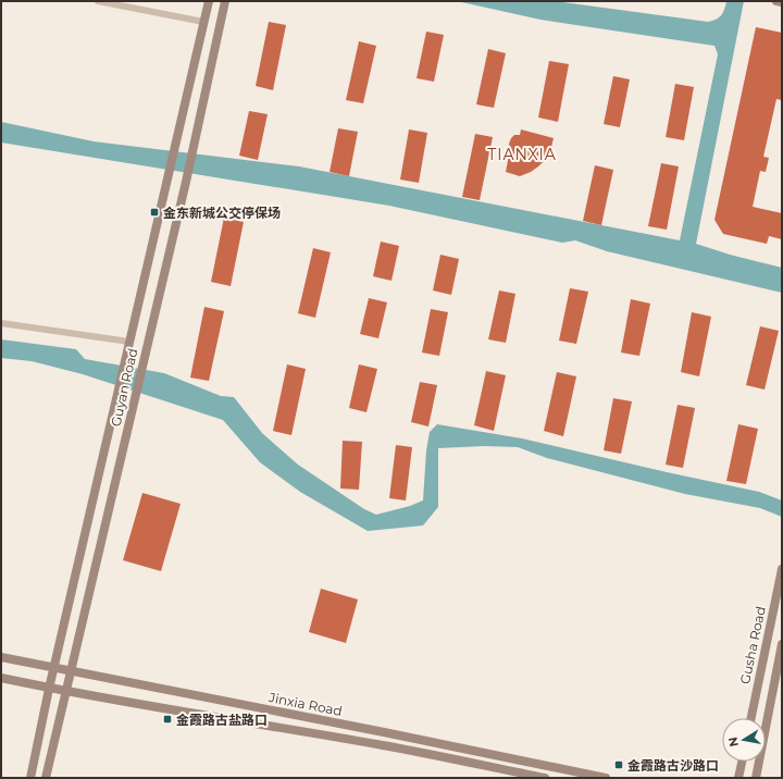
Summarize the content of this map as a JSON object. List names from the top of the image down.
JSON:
{
  "streets": {
    "street": ["Guyan Road", "Gusha Road", "Jinxia Road"]
  },
  "crossings": [
    ["Guyan Road", "Jinxia Road"]
  ],
  "districts": ["TIANXIA"],
  "places": {
    "transit": ["金东新城公交停保场", "金霞路古盐路口", "金霞路古沙路口"]
  },
  "north": "left"
}
